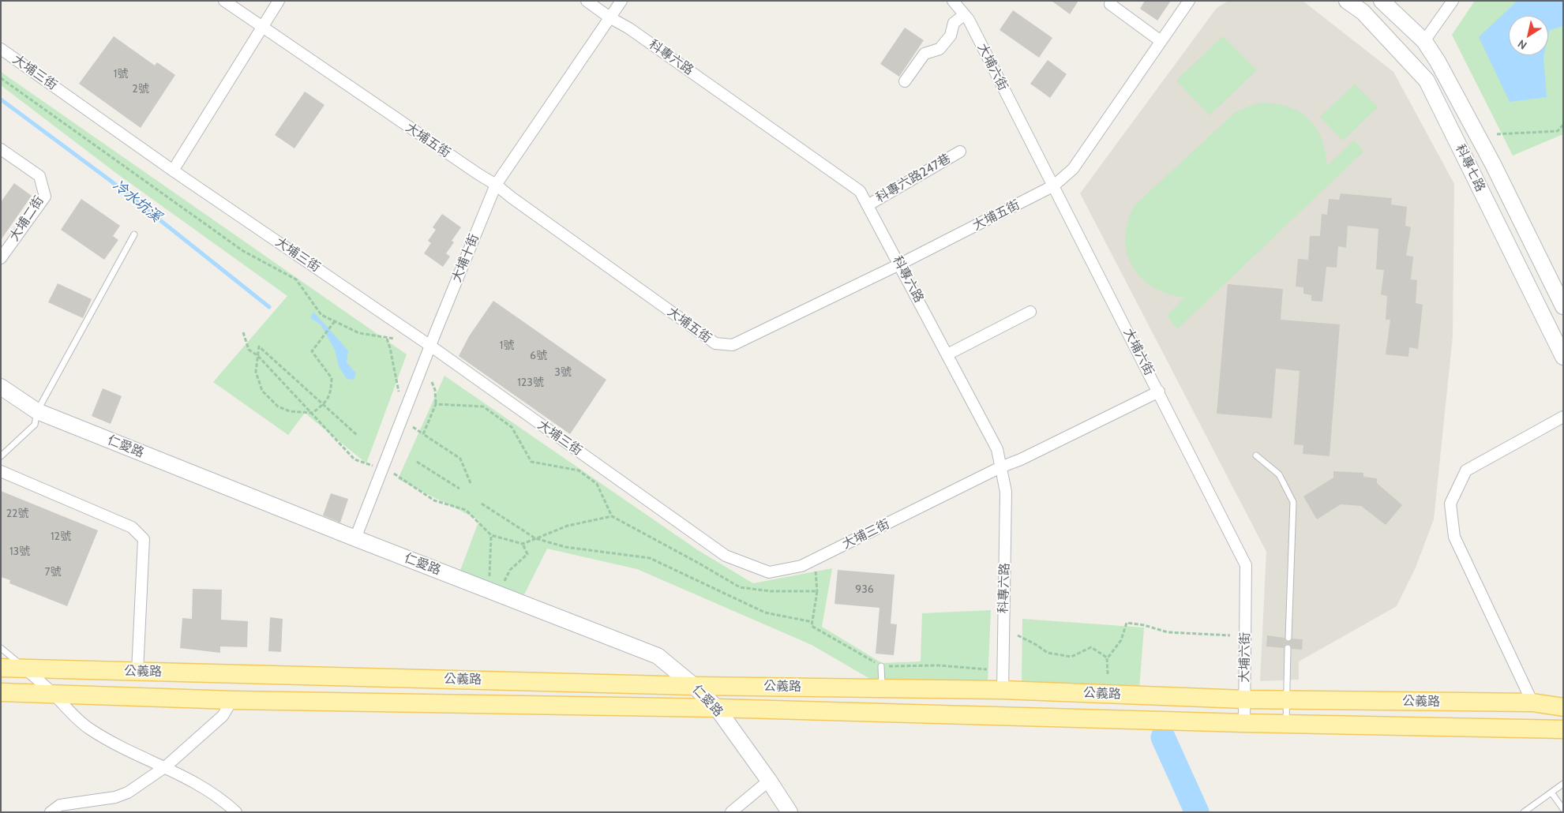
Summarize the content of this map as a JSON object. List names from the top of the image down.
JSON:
{
  "streets": {
    "main road": ["公義路"],
    "street": [
      "科專六路",
      "大埔六街",
      "大埔三街",
      "大埔五街",
      "科專七路",
      "科專六路247巷",
      "大埔二街",
      "大埔十街",
      "仁愛路"
    ]
  },
  "crossings": [
    ["科專六路", "大埔三街"],
    ["科專六路", "大埔五街"],
    ["科專六路", "科專六路247巷"],
    ["科專六路", "大埔十街"],
    ["科專六路", "公義路"],
    ["大埔六街", "大埔三街"],
    ["大埔六街", "大埔五街"],
    ["大埔六街", "公義路"],
    ["大埔三街", "大埔十街"],
    ["大埔五街", "大埔十街"],
    ["大埔十街", "仁愛路"],
    ["仁愛路", "公義路"]
  ],
  "water": ["冷水坑溪"],
  "house_numbers": [
    "1號",
    "2號",
    "1號",
    "6號",
    "3號",
    "123號",
    "22號",
    "12號",
    "13號",
    "7號",
    "936"
  ],
  "north": "bottom left"
}
